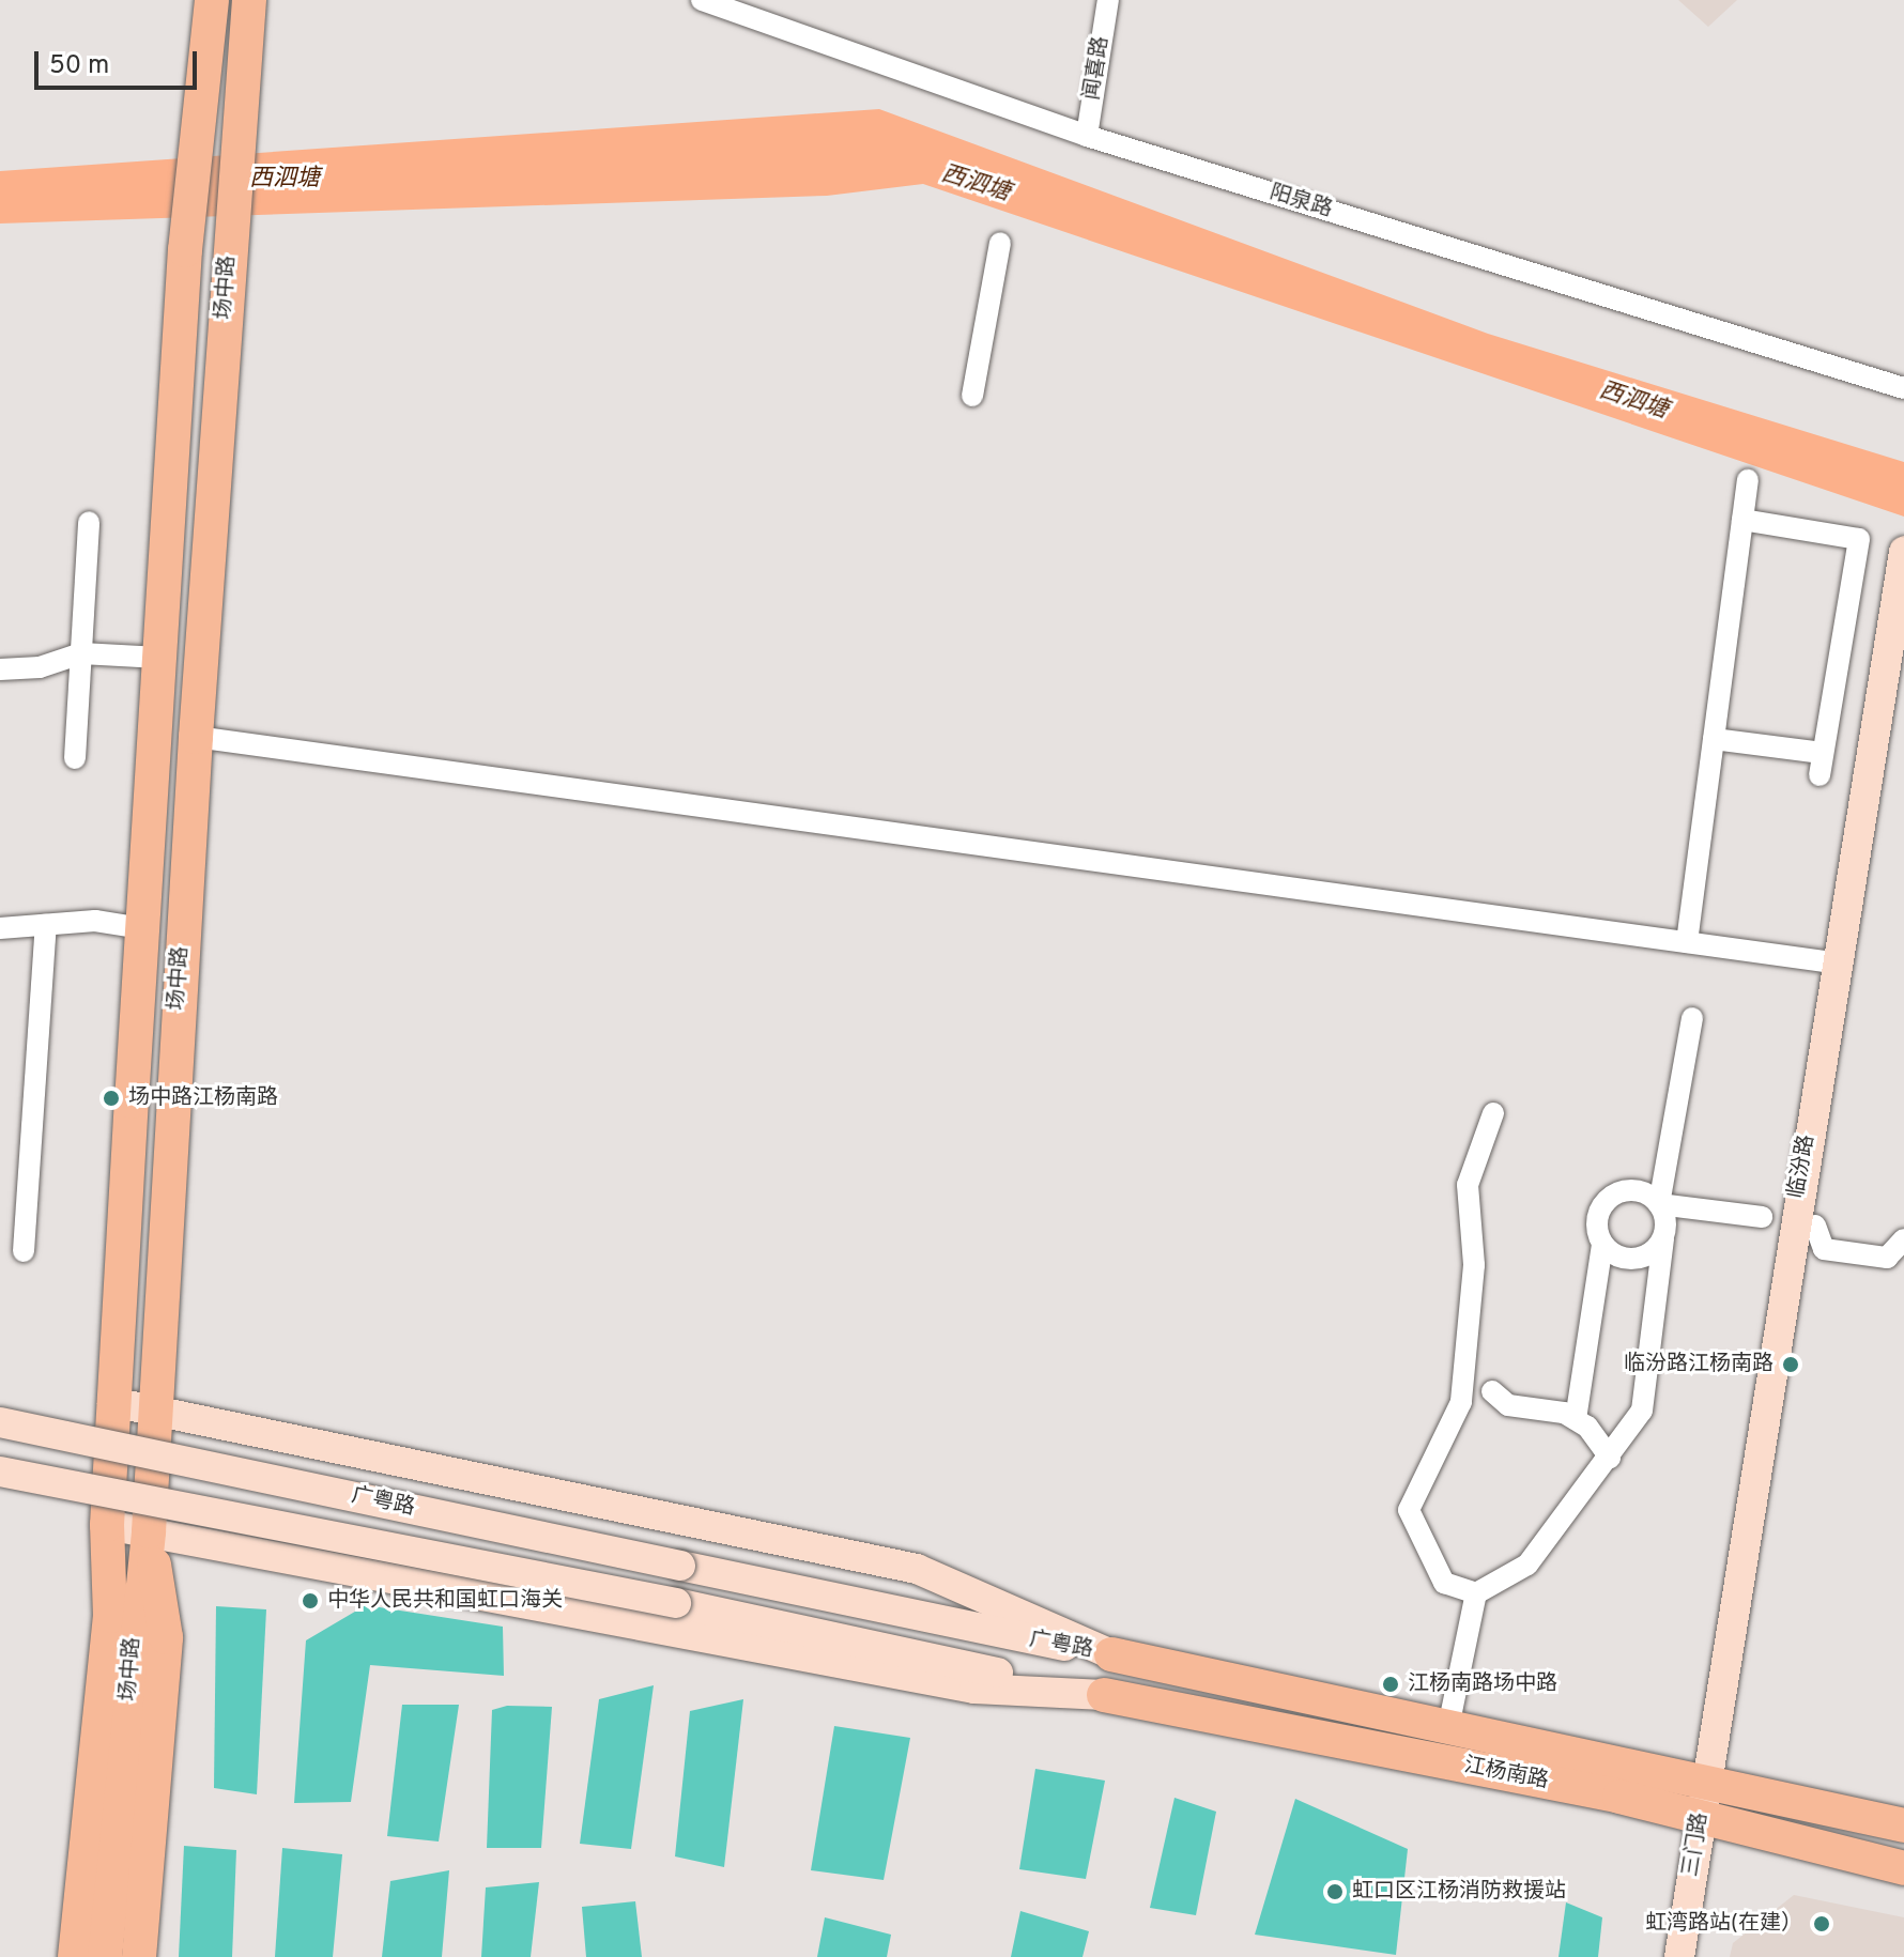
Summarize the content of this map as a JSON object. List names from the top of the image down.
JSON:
{
  "streets": {
    "main road": [
      "场中路",
      "临汾路",
      "广粤路",
      "江杨南路",
      "三门路"
    ],
    "street": ["闻喜路", "阳泉路"]
  },
  "crossings": [
    ["闻喜路", "阳泉路"],
    ["场中路", "广粤路"],
    ["临汾路", "江杨南路"],
    ["临汾路", "三门路"],
    ["广粤路", "江杨南路"],
    ["江杨南路", "三门路"]
  ],
  "water": ["西泗塘"],
  "places": [
    "场中路江杨南路",
    "临汾路江杨南路",
    "中华人民共和国虹口海关",
    "江杨南路场中路",
    "虹口区江杨消防救援站",
    "虹湾路站(在建）"
  ],
  "scale_bar": "50 m"
}
